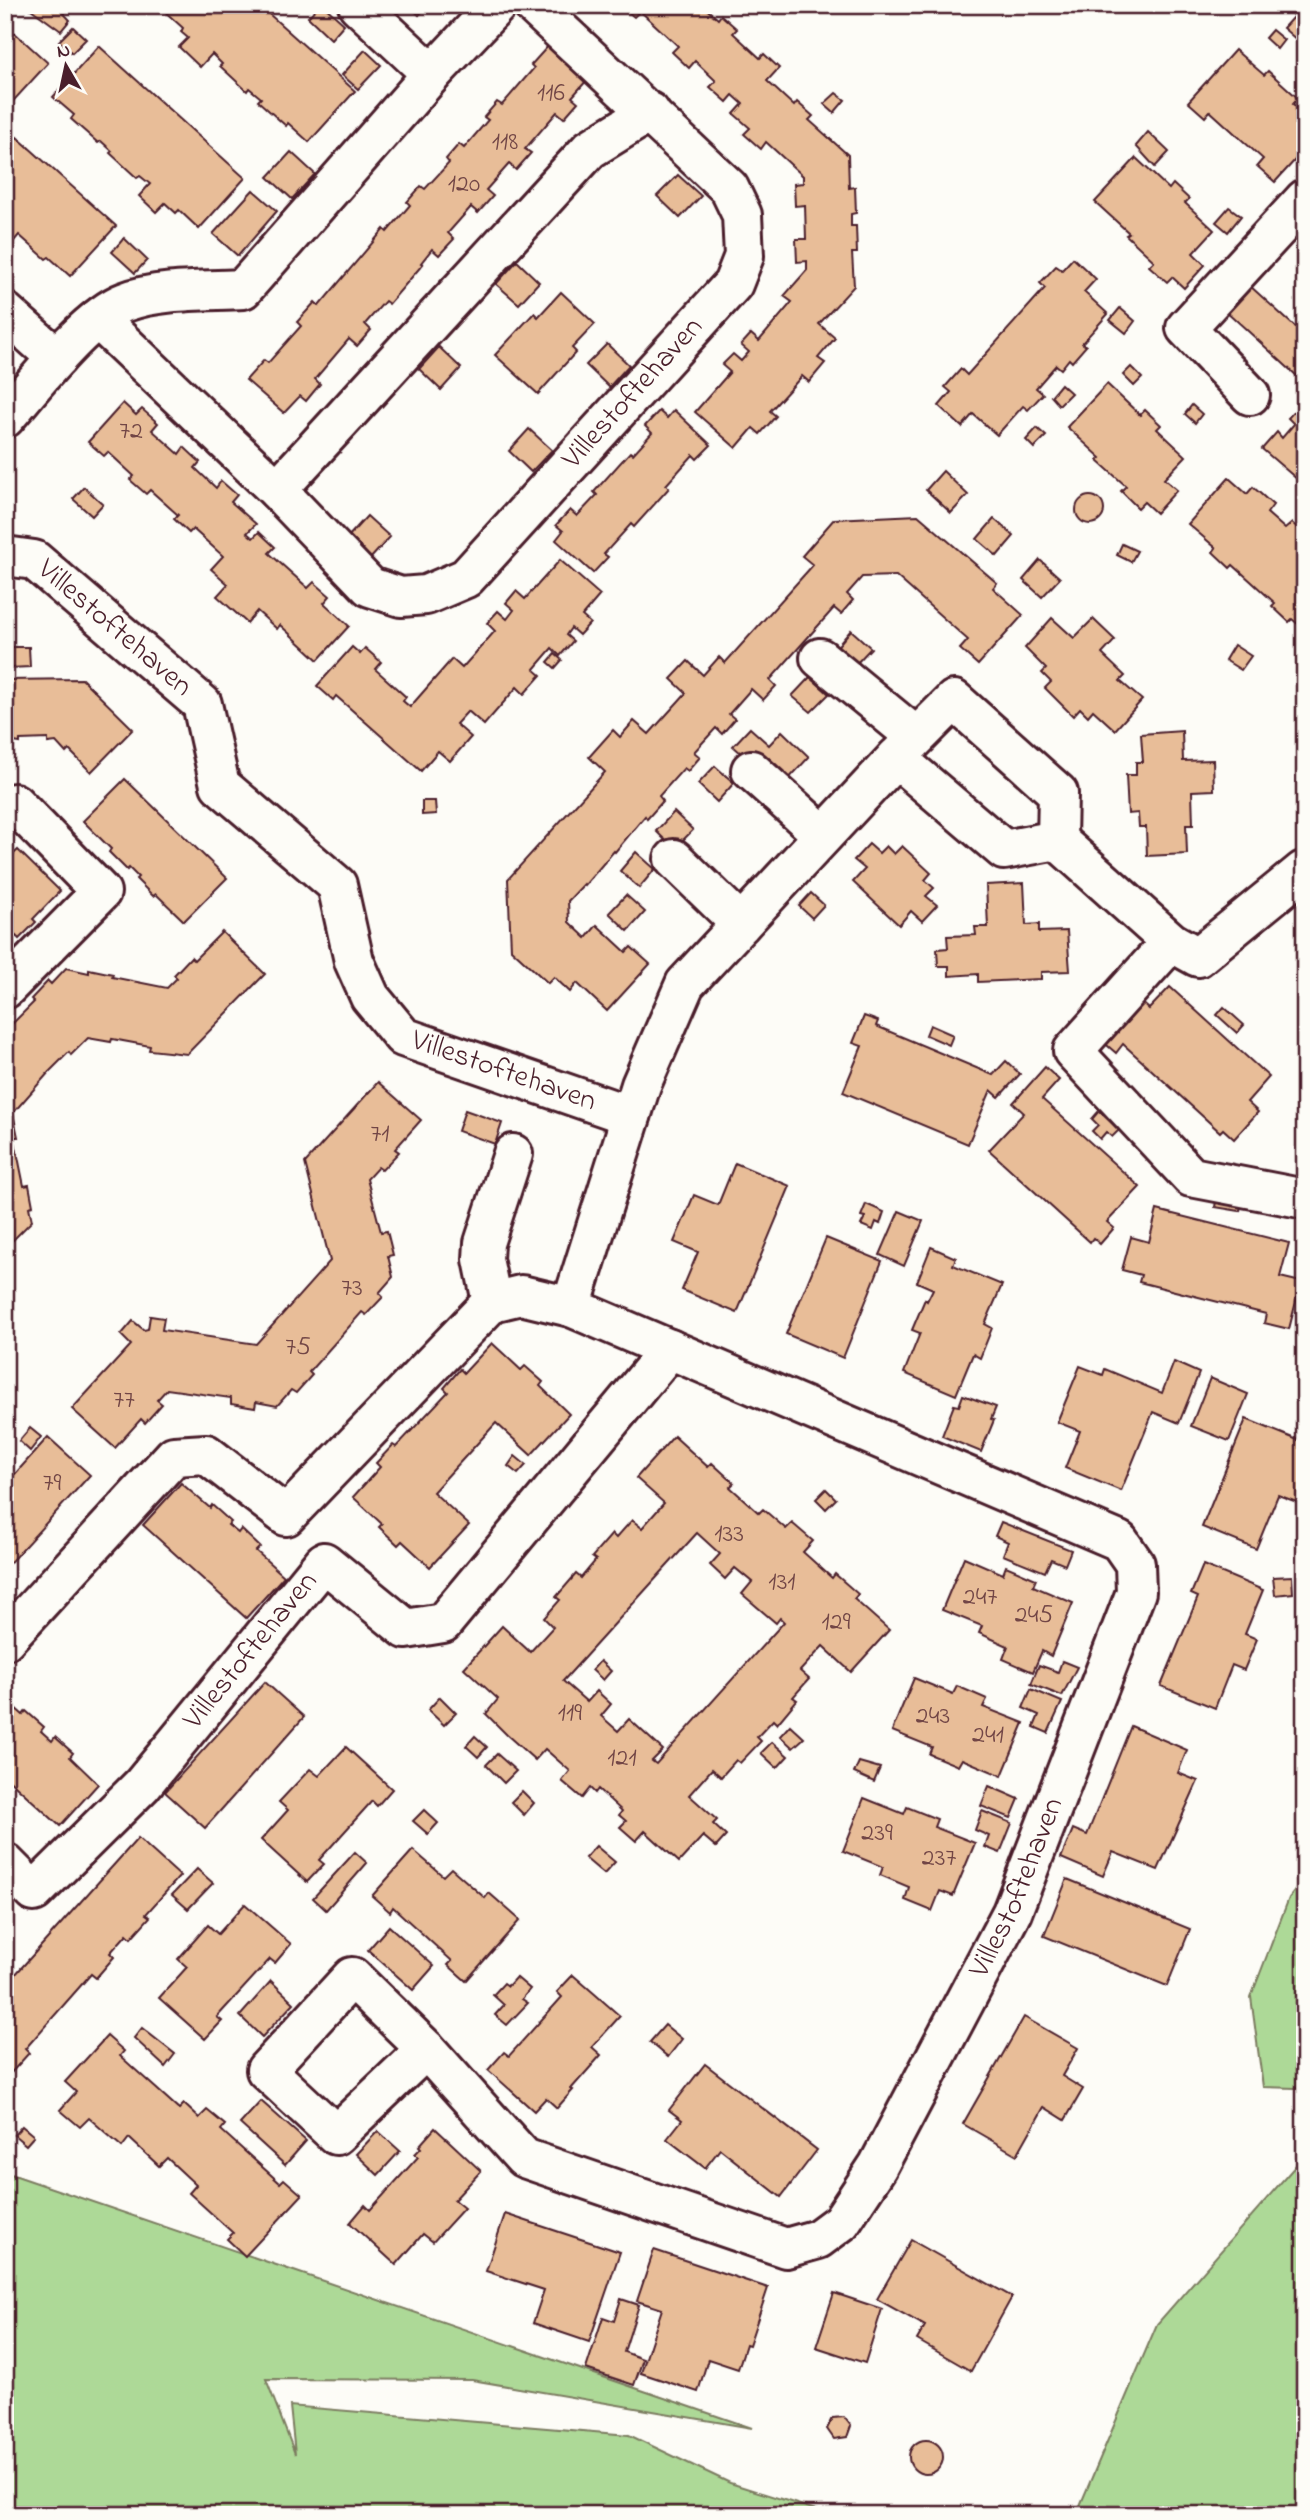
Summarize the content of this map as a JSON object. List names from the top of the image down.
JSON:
{
  "streets": {
    "street": ["Villestoftehaven"]
  },
  "house_numbers": [
    "116",
    "118",
    "120",
    "72",
    "71",
    "73",
    "75",
    "77",
    "79",
    "133",
    "131",
    "247",
    "245",
    "129",
    "119",
    "243",
    "241",
    "121",
    "239",
    "237"
  ],
  "north": "top"
}
